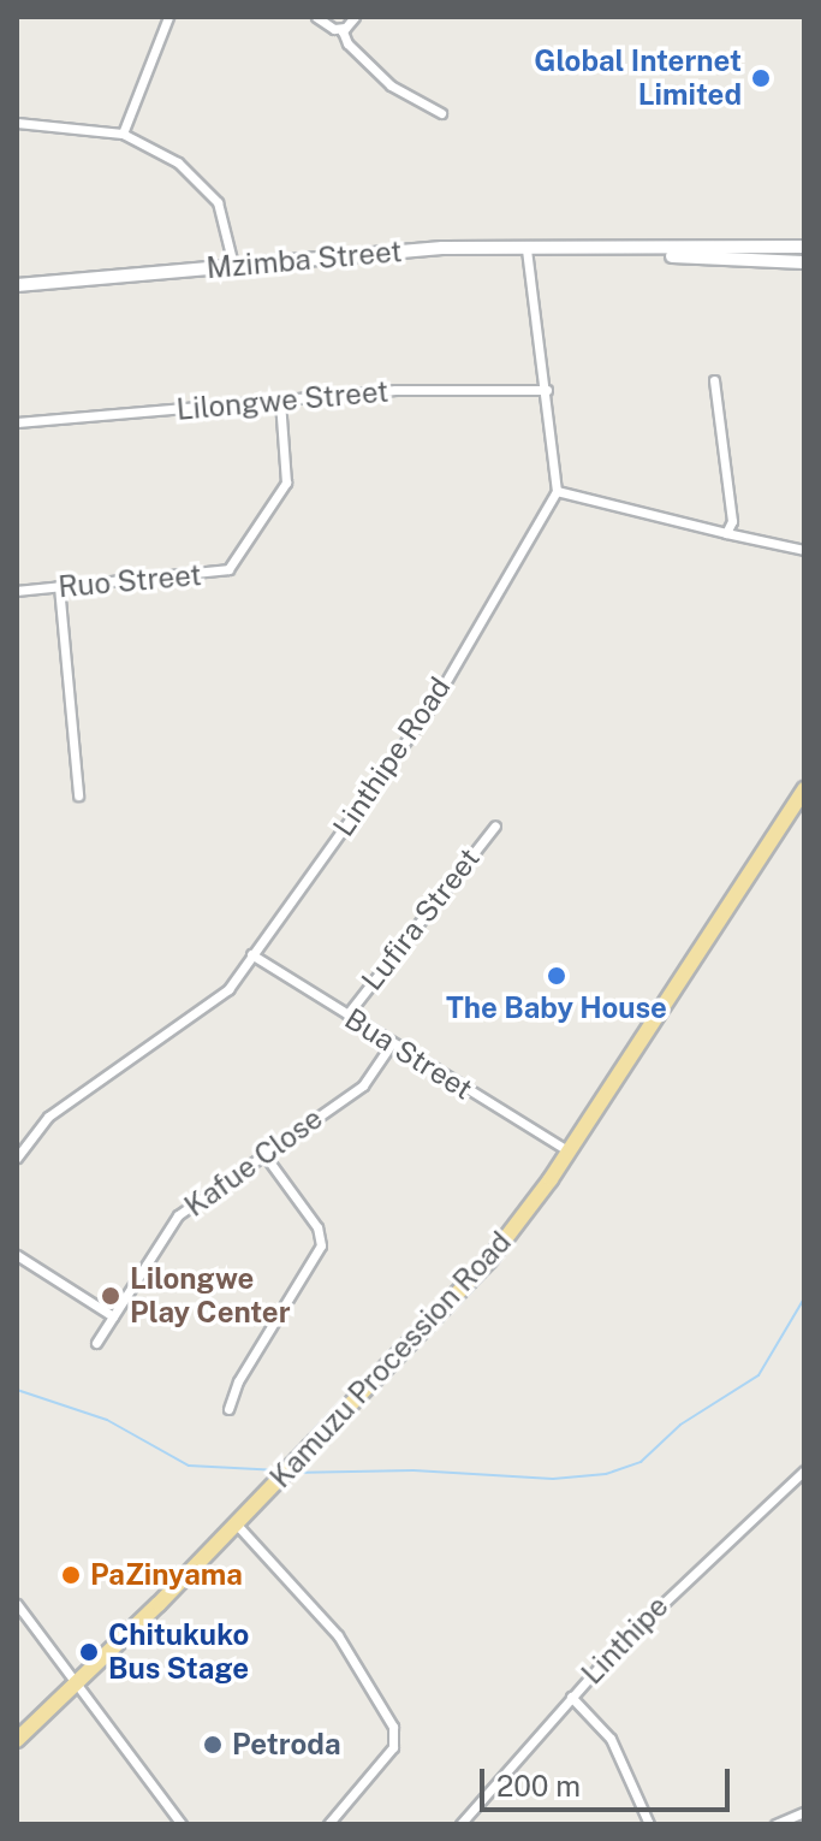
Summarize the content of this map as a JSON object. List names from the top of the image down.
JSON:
{
  "streets": {
    "highway": ["Kamuzu Procession Road"],
    "main road": ["Mzimba Street"],
    "street": [
      "Lilongwe Street",
      "Ruo Street",
      "Linthipe Road",
      "Lufira Street",
      "Bua Street",
      "Kafue Close",
      "Linthipe"
    ]
  },
  "crossings": [
    ["Lilongwe Street", "Ruo Street"],
    ["Linthipe Road", "Bua Street"],
    ["Lufira Street", "Bua Street"],
    ["Bua Street", "Kafue Close"],
    ["Bua Street", "Kamuzu Procession Road"]
  ],
  "places": [
    "Global Internet Limited",
    "The Baby House",
    "Lilongwe Play Center",
    "PaZinyama",
    "Chitukuko Bus Stage",
    "Petroda"
  ],
  "scale_bar": "200 m"
}
